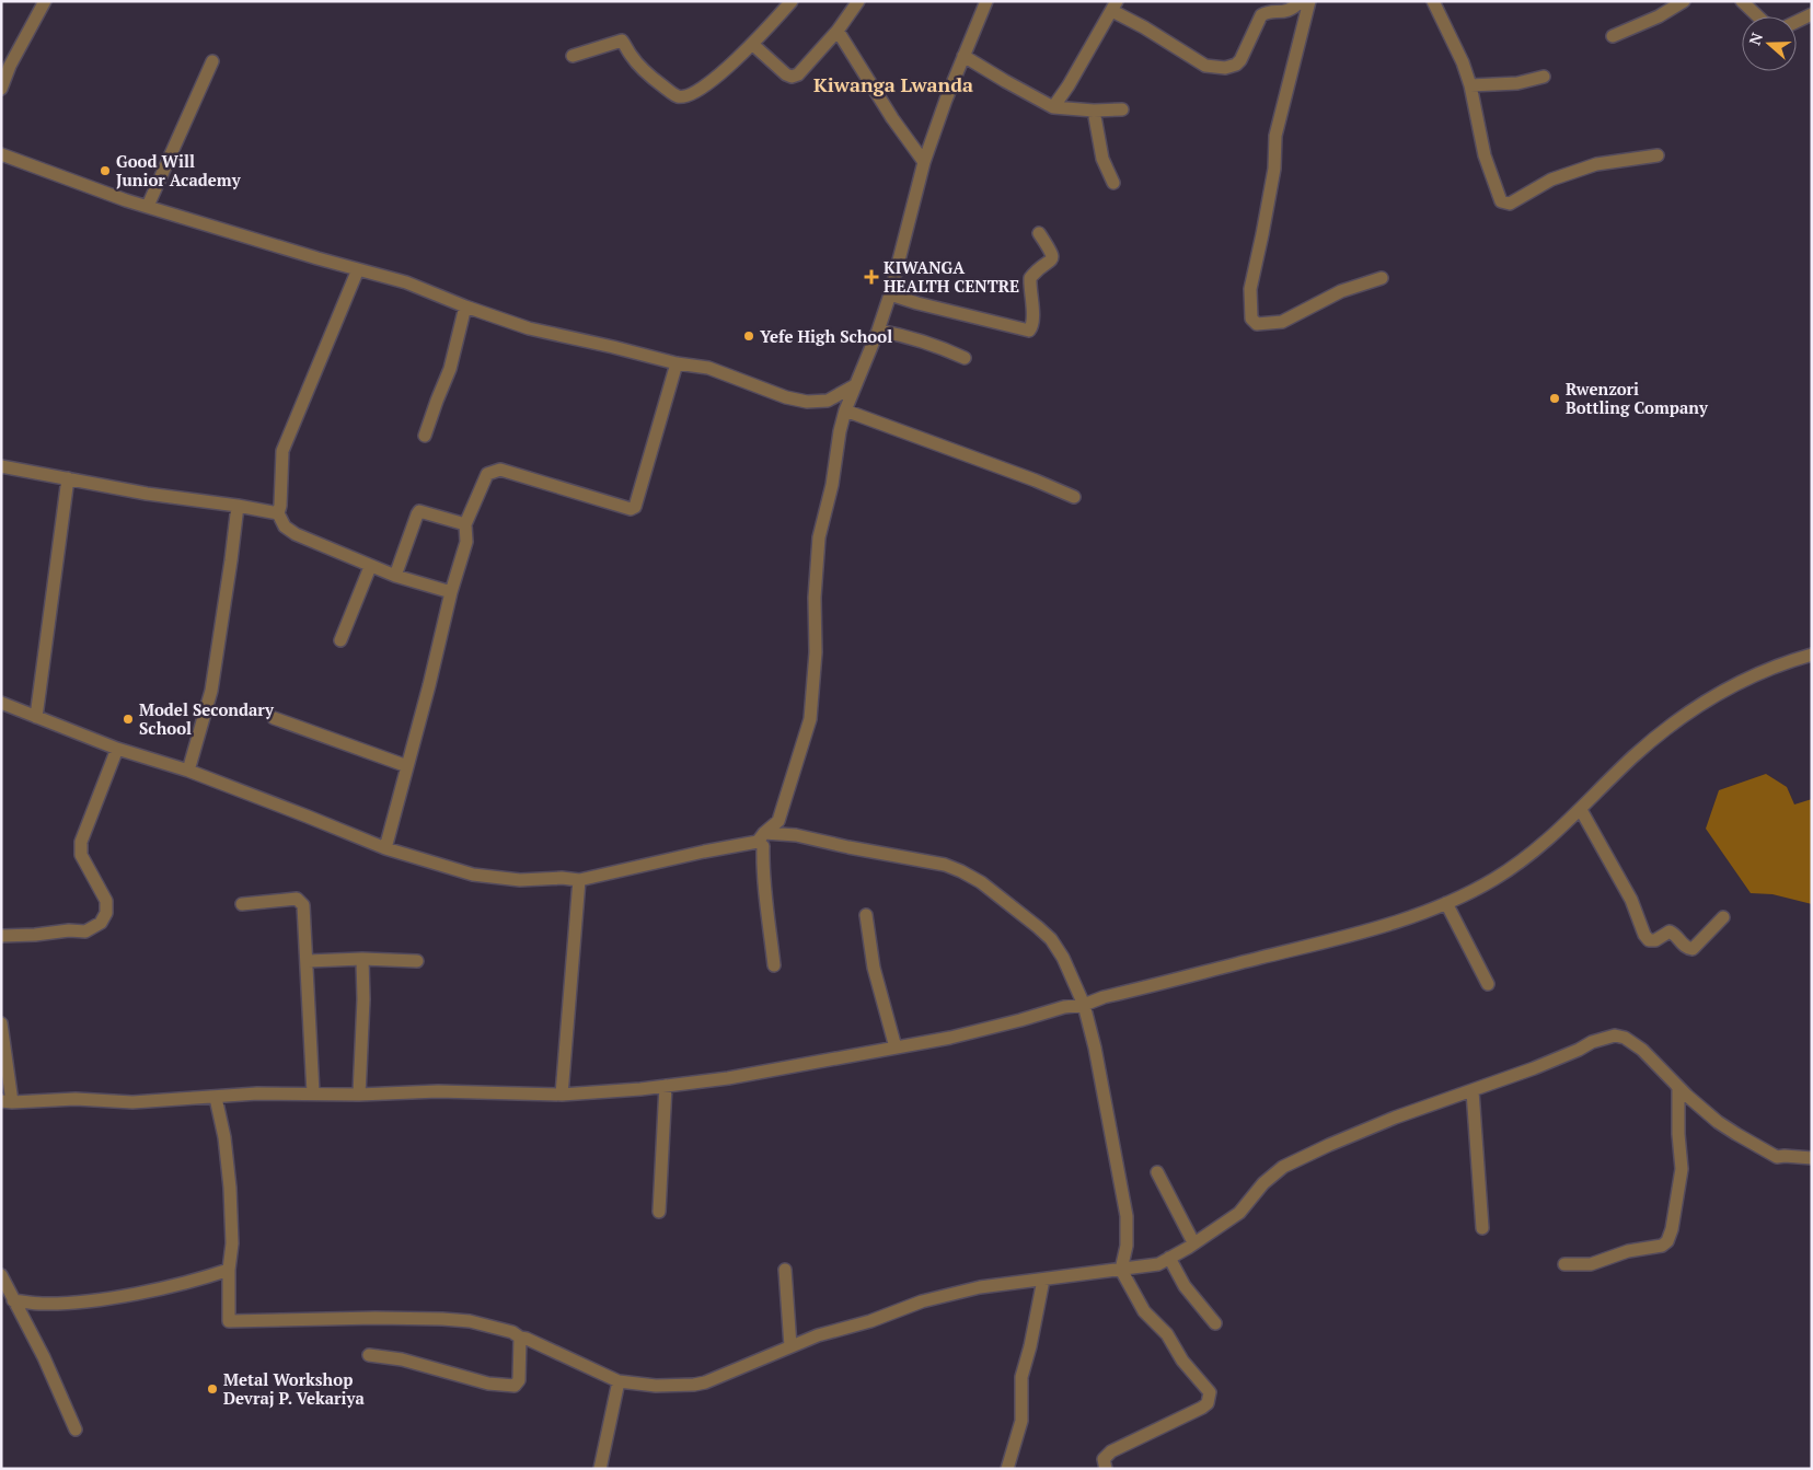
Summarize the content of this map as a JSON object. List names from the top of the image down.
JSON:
{
  "districts": ["Kiwanga Lwanda"],
  "places": {
    "other": [
      "Good Will Junior Academy",
      "Yefe High School",
      "Rwenzori Bottling Company",
      "Model Secondary School",
      "Metal Workshop Devraj P. Vekariya"
    ],
    "health": ["KIWANGA HEALTH CENTRE"]
  },
  "north": "left"
}
